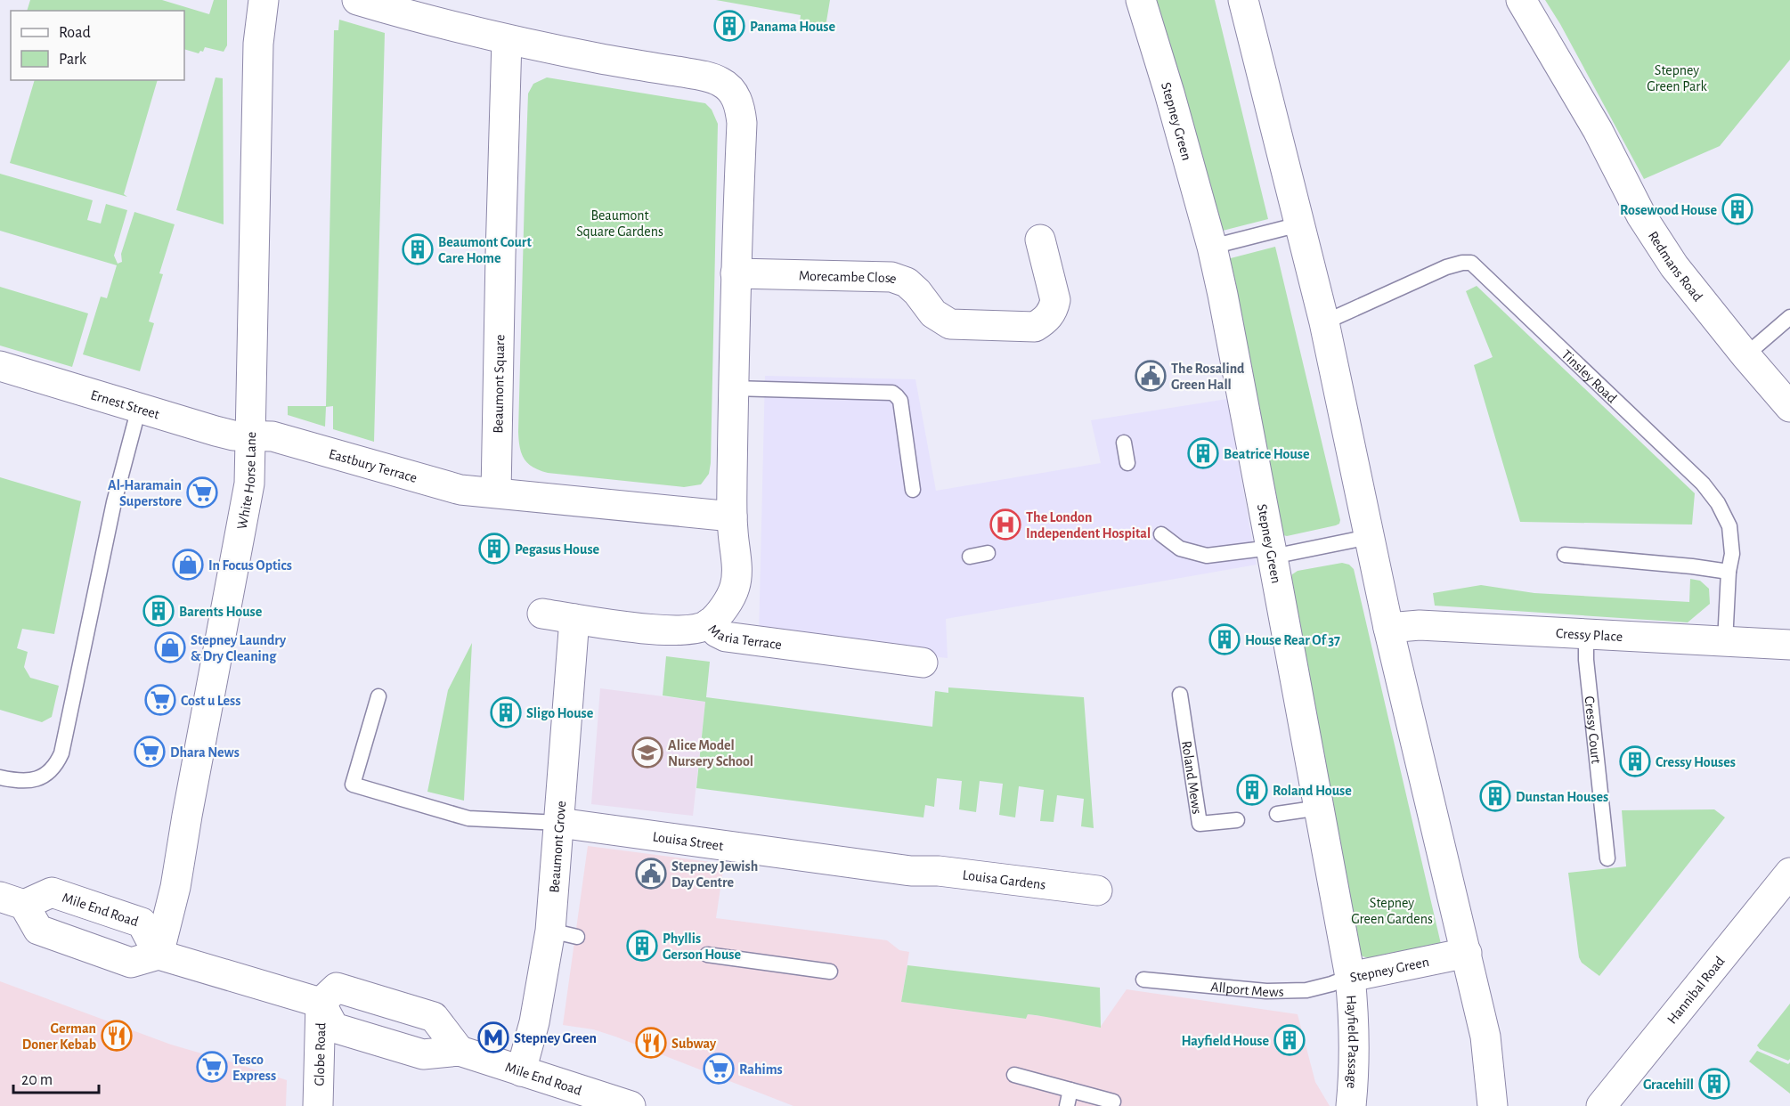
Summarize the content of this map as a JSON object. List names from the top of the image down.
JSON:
{
  "streets": {
    "main road": [
      "Stepney Green",
      "Redmans Road",
      "Morecambe Close",
      "Beaumont Square",
      "Ernest Street",
      "Eastbury Terrace",
      "White Horse Lane",
      "Maria Terrace",
      "Cressy Place",
      "Louisa Street",
      "Beaumont Grove",
      "Louisa Gardens",
      "Mile End Road",
      "Hannibal Road",
      "Hayfield Passage",
      "Globe Road"
    ],
    "lane": [
      "Tinsley Road",
      "Cressy Court",
      "Roland Mews",
      "Allport Mews"
    ]
  },
  "crossings": [
    ["Stepney Green", "Allport Mews"],
    ["Stepney Green", "Hayfield Passage"],
    ["Tinsley Road", "Cressy Place"],
    ["Beaumont Square", "Eastbury Terrace"],
    ["Ernest Street", "Eastbury Terrace"],
    ["Ernest Street", "White Horse Lane"],
    ["Eastbury Terrace", "White Horse Lane"],
    ["White Horse Lane", "Mile End Road"],
    ["Maria Terrace", "Beaumont Grove"],
    ["Cressy Place", "Cressy Court"],
    ["Louisa Street", "Beaumont Grove"],
    ["Louisa Street", "Louisa Gardens"],
    ["Beaumont Grove", "Mile End Road"],
    ["Mile End Road", "Globe Road"],
    ["Allport Mews", "Hayfield Passage"]
  ],
  "parks": ["Stepney Green Park", "Beaumont Square Gardens", "Stepney Green Gardens"],
  "places": {
    "building": [
      "Panama House",
      "Rosewood House",
      "Beaumont Court Care Home",
      "Beatrice House",
      "Pegasus House",
      "Barents House",
      "House Rear Of 37",
      "Sligo House",
      "Cressy Houses",
      "Roland House",
      "Dunstan Houses",
      "Phyllis Gerson House",
      "Hayfield House",
      "Gracehill"
    ],
    "public building": ["The Rosalind Green Hall", "Stepney Jewish Day Centre"],
    "supermarket": [
      "Al-Haramain Superstore",
      "Cost u Less",
      "Dhara News",
      "Tesco Express",
      "Rahims"
    ],
    "hospital": ["The London Independent Hospital"],
    "shop": ["In Focus Optics", "Stepney Laundry & Dry Cleaning"],
    "school or university": ["Alice Model Nursery School"],
    "restaurant": ["German Doner Kebab", "Subway"],
    "metro station": ["Stepney Green"]
  },
  "legend": ["Road", "Park"],
  "scale_bar": "20 m"
}
